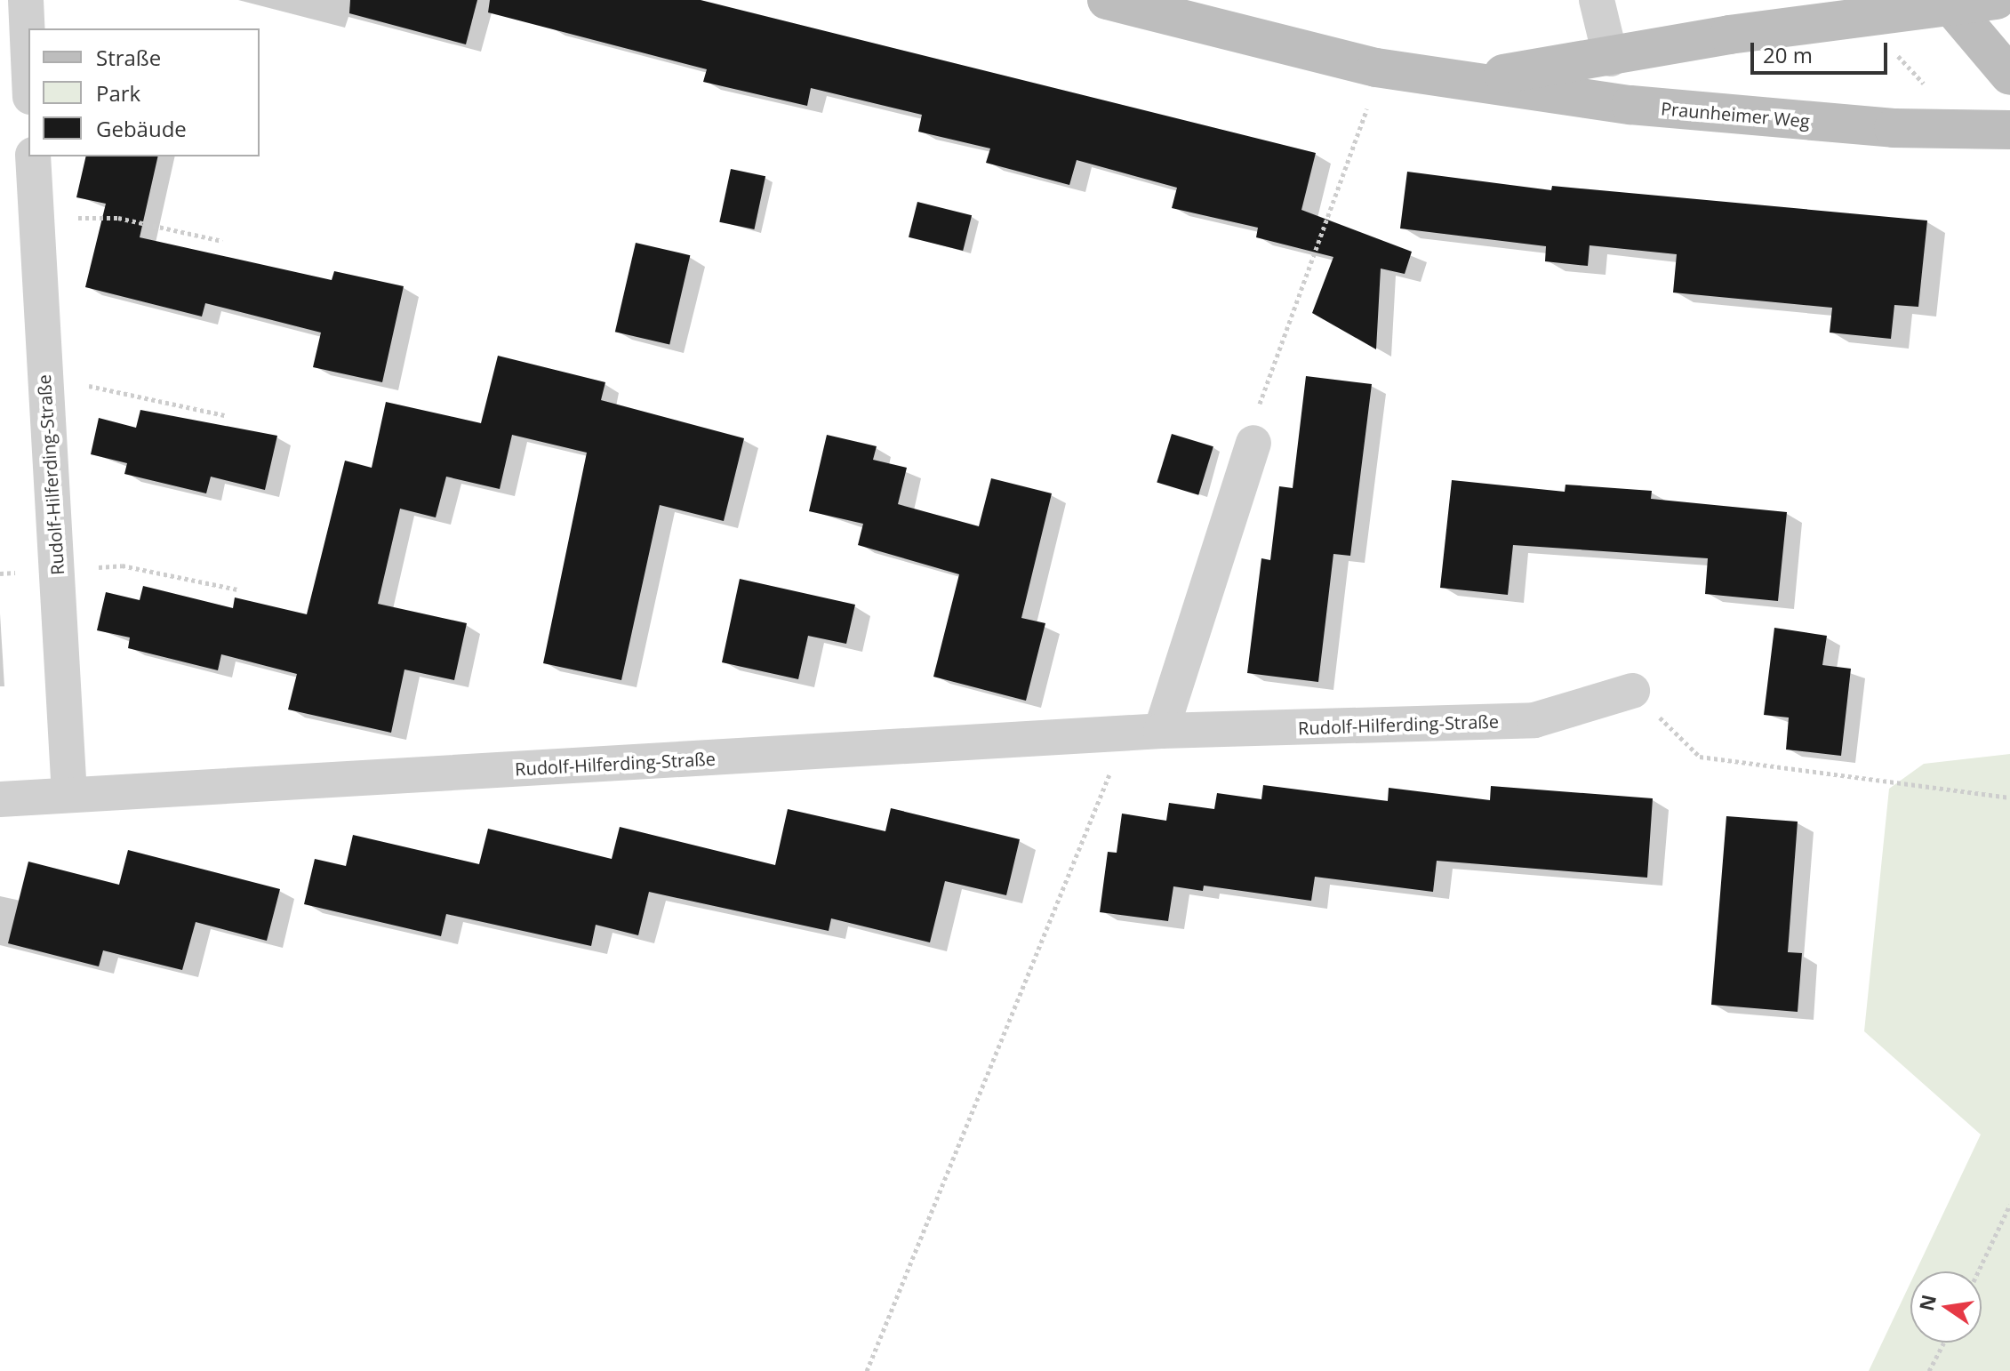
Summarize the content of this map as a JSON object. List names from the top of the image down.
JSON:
{
  "streets": {
    "main road": ["Praunheimer Weg"],
    "street": ["Rudolf-Hilferding-Straße"]
  },
  "legend": ["Straße", "Park", "Gebäude"],
  "scale_bar": "20 m",
  "north": "left"
}
